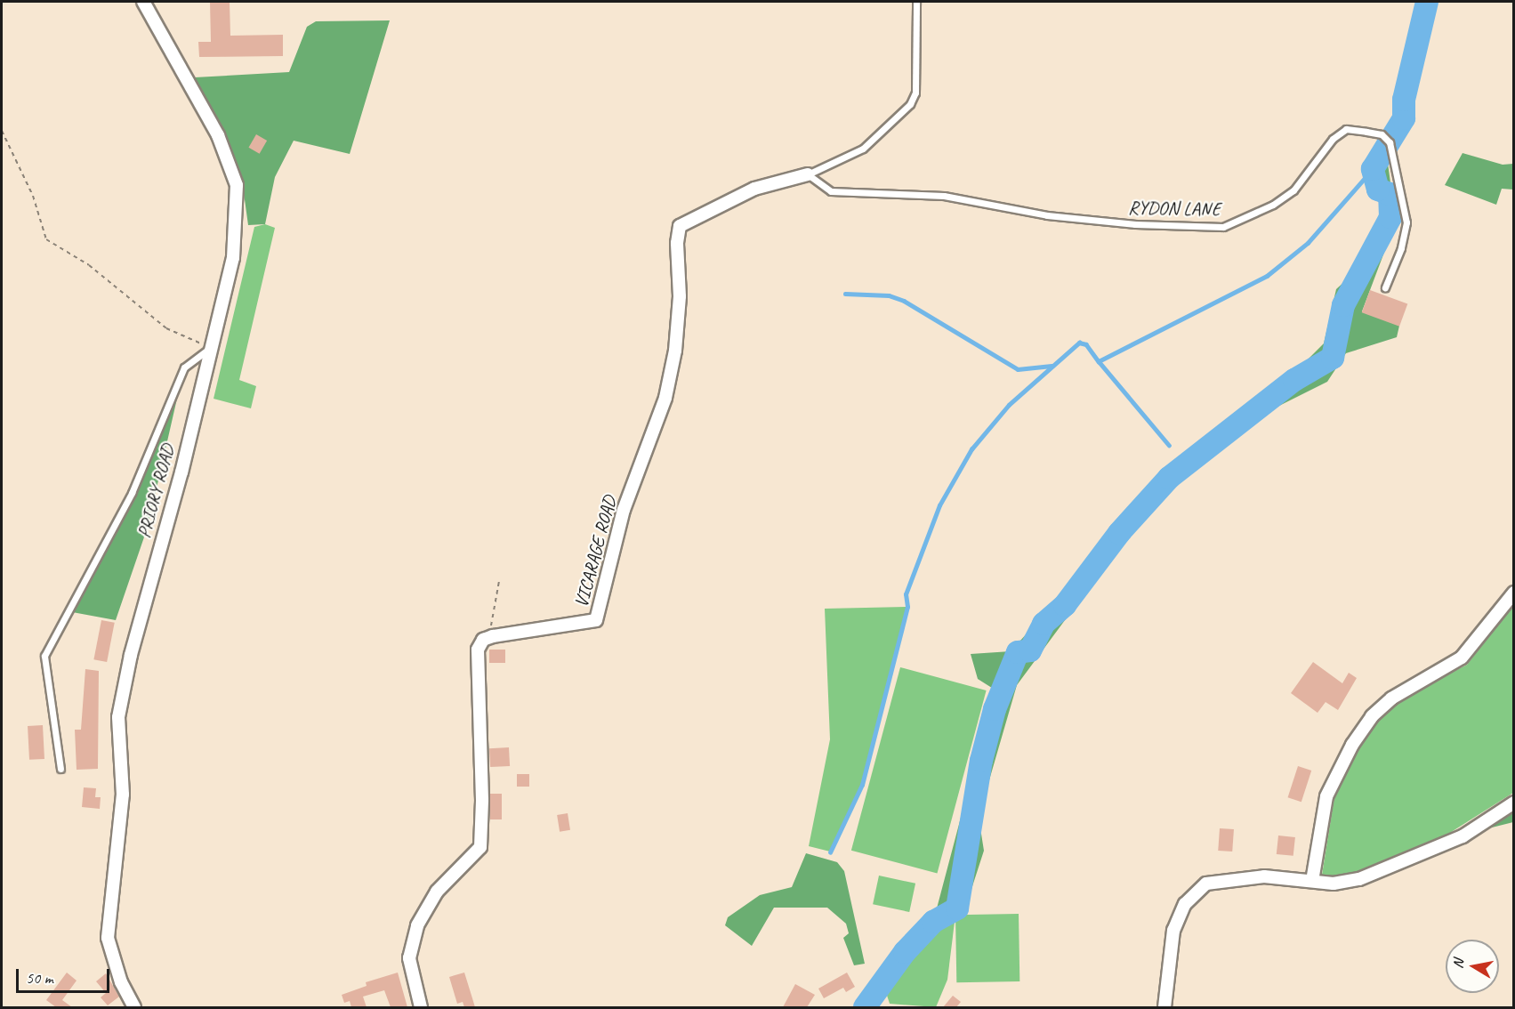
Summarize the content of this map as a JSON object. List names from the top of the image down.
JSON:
{
  "streets": {
    "street": ["PRIORY ROAD", "VICARAGE ROAD"],
    "lane": ["RYDON LANE"]
  },
  "crossings": [
    ["RYDON LANE", "VICARAGE ROAD"]
  ],
  "scale_bar": "50 m",
  "north": "left"
}
